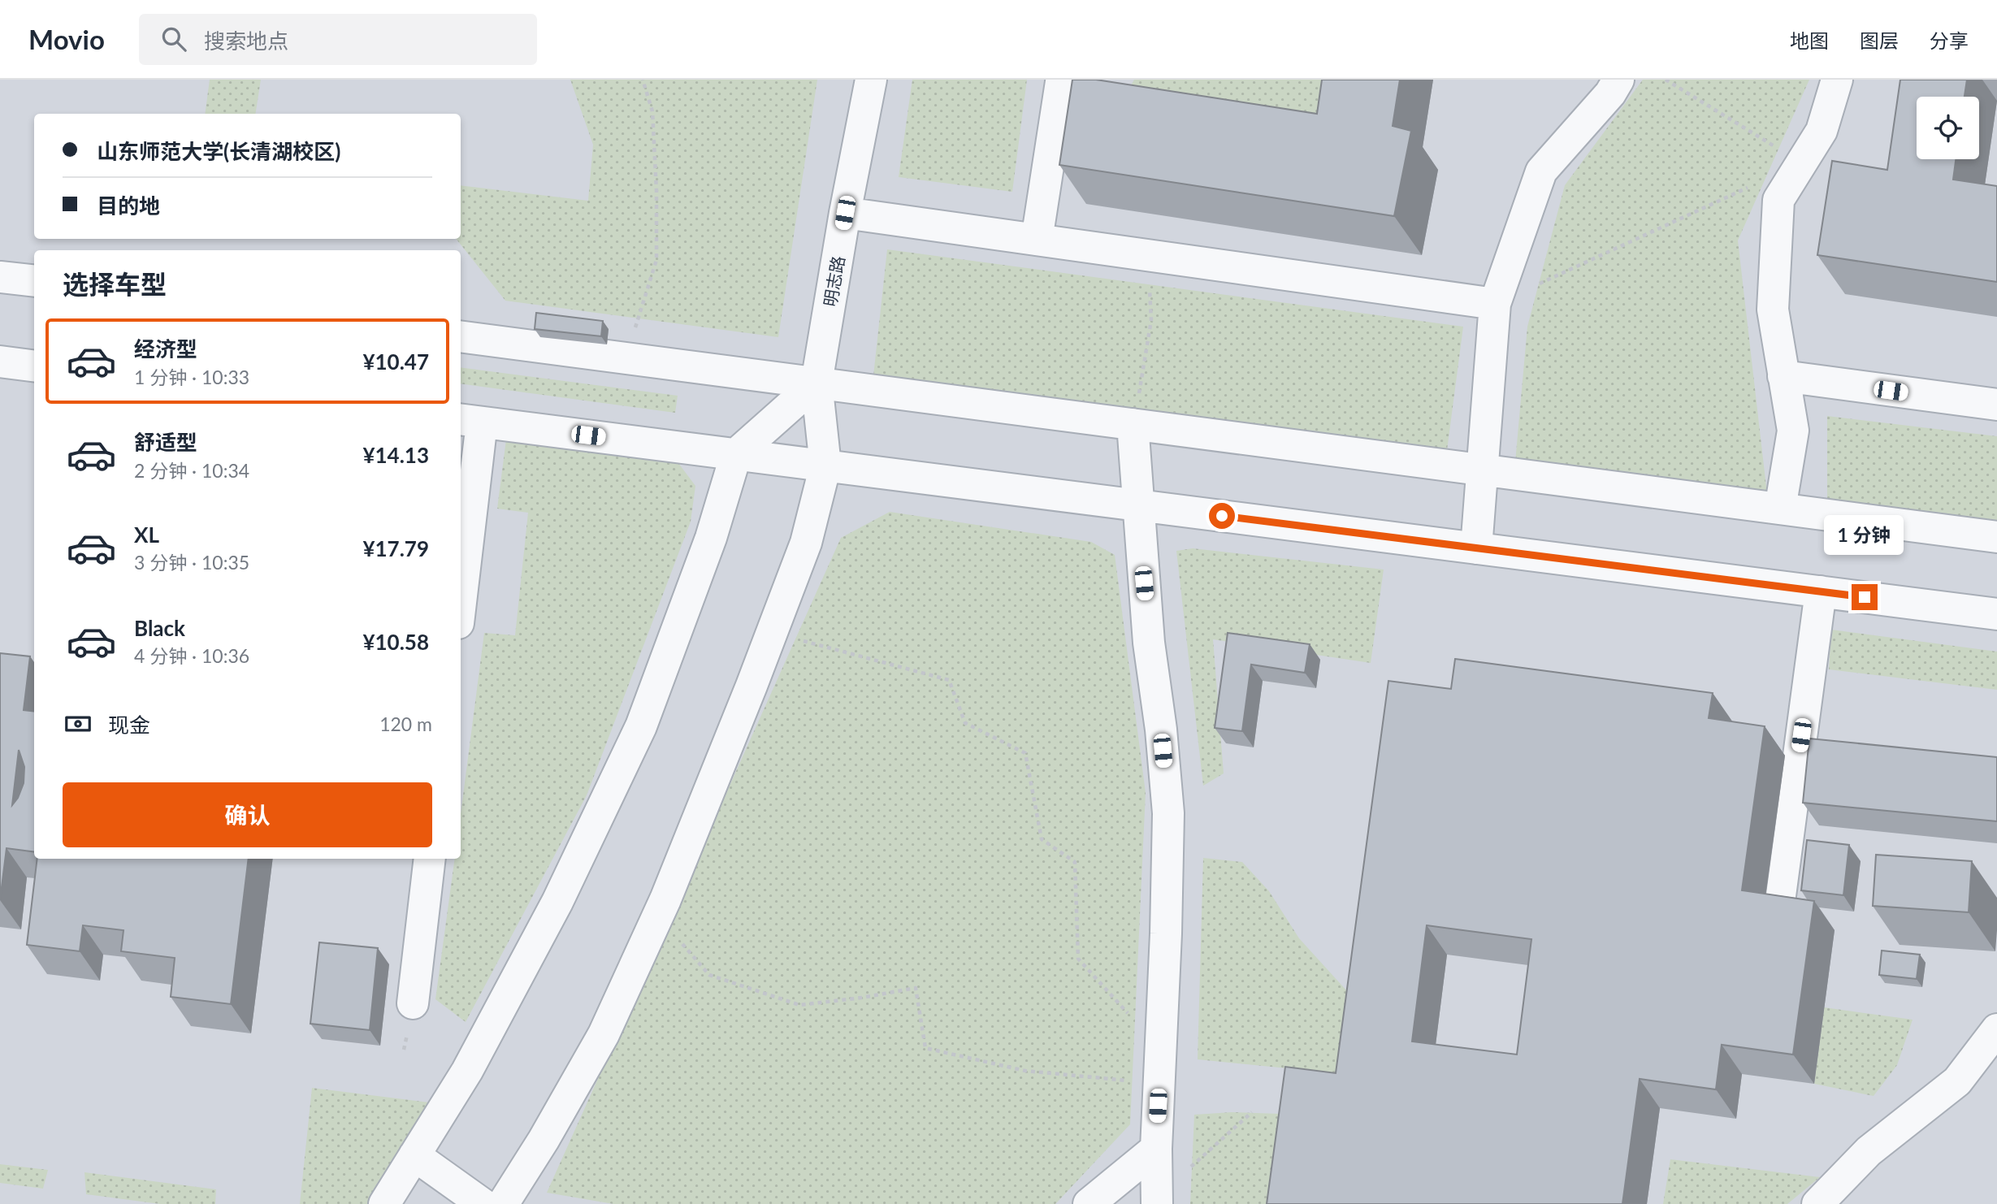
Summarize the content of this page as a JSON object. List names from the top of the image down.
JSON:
{
  "streets": {
    "street": ["明志路"]
  },
  "page": {
    "header": "Movio",
    "search": "搜索地点",
    "nav": ["地图", "图层", "分享"],
    "banner": ["山东师范大学(长清湖校区)", "目的地"],
    "heading": "选择车型",
    "list": [
      {
        "name": "经济型",
        "note": "1 分钟 · 10:33",
        "value": "¥10.47"
      },
      {
        "name": "舒适型",
        "note": "2 分钟 · 10:34",
        "value": "¥14.13"
      },
      {
        "name": "XL",
        "note": "3 分钟 · 10:35",
        "value": "¥17.79"
      },
      {
        "name": "Black",
        "note": "4 分钟 · 10:36",
        "value": "¥10.58"
      }
    ],
    "bubble": "1 分钟",
    "pay": ["现金", "120 m"],
    "buttons": "确认"
  }
}
